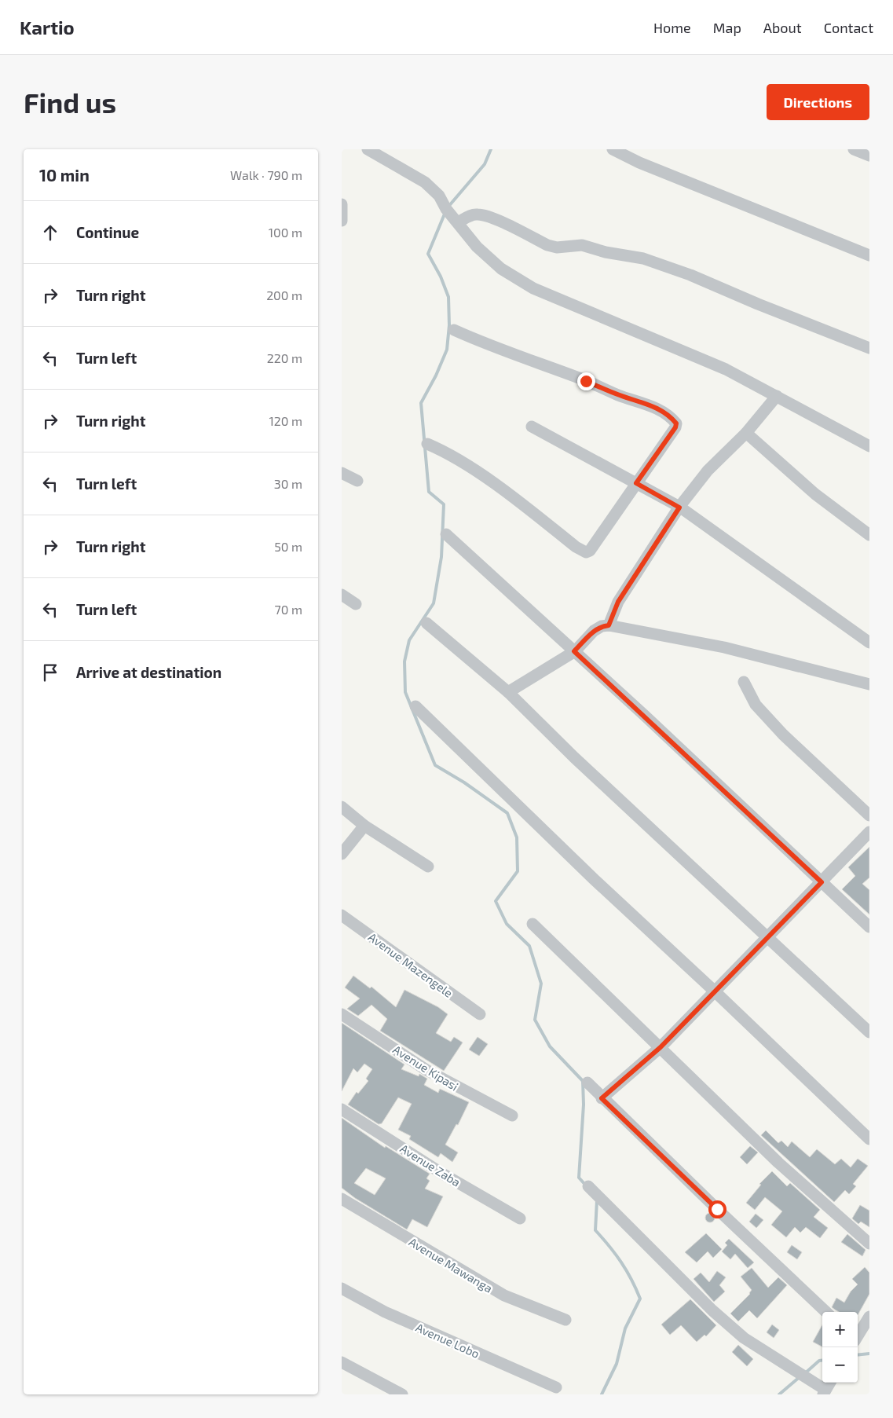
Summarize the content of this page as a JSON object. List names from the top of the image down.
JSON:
{
  "streets": {
    "street": [
      "Avenue Mazengele",
      "Avenue Kipasi",
      "Avenue Zaba",
      "Avenue Mawanga",
      "Avenue Lobo"
    ]
  },
  "page": {
    "header": "Kartio",
    "nav": [
      "Home",
      "Map",
      "About",
      "Contact"
    ],
    "buttons": "Directions",
    "title": "Find us",
    "heading": ["10 min", "Walk · 790 m"],
    "list": [
      ["Continue", "100 m"],
      ["Turn right", "200 m"],
      ["Turn left", "220 m"],
      ["Turn right", "120 m"],
      ["Turn left", "30 m"],
      ["Turn right", "50 m"],
      ["Turn left", "70 m"],
      "Arrive at destination"
    ],
    "map_buttons": ["+", "−"]
  }
}
